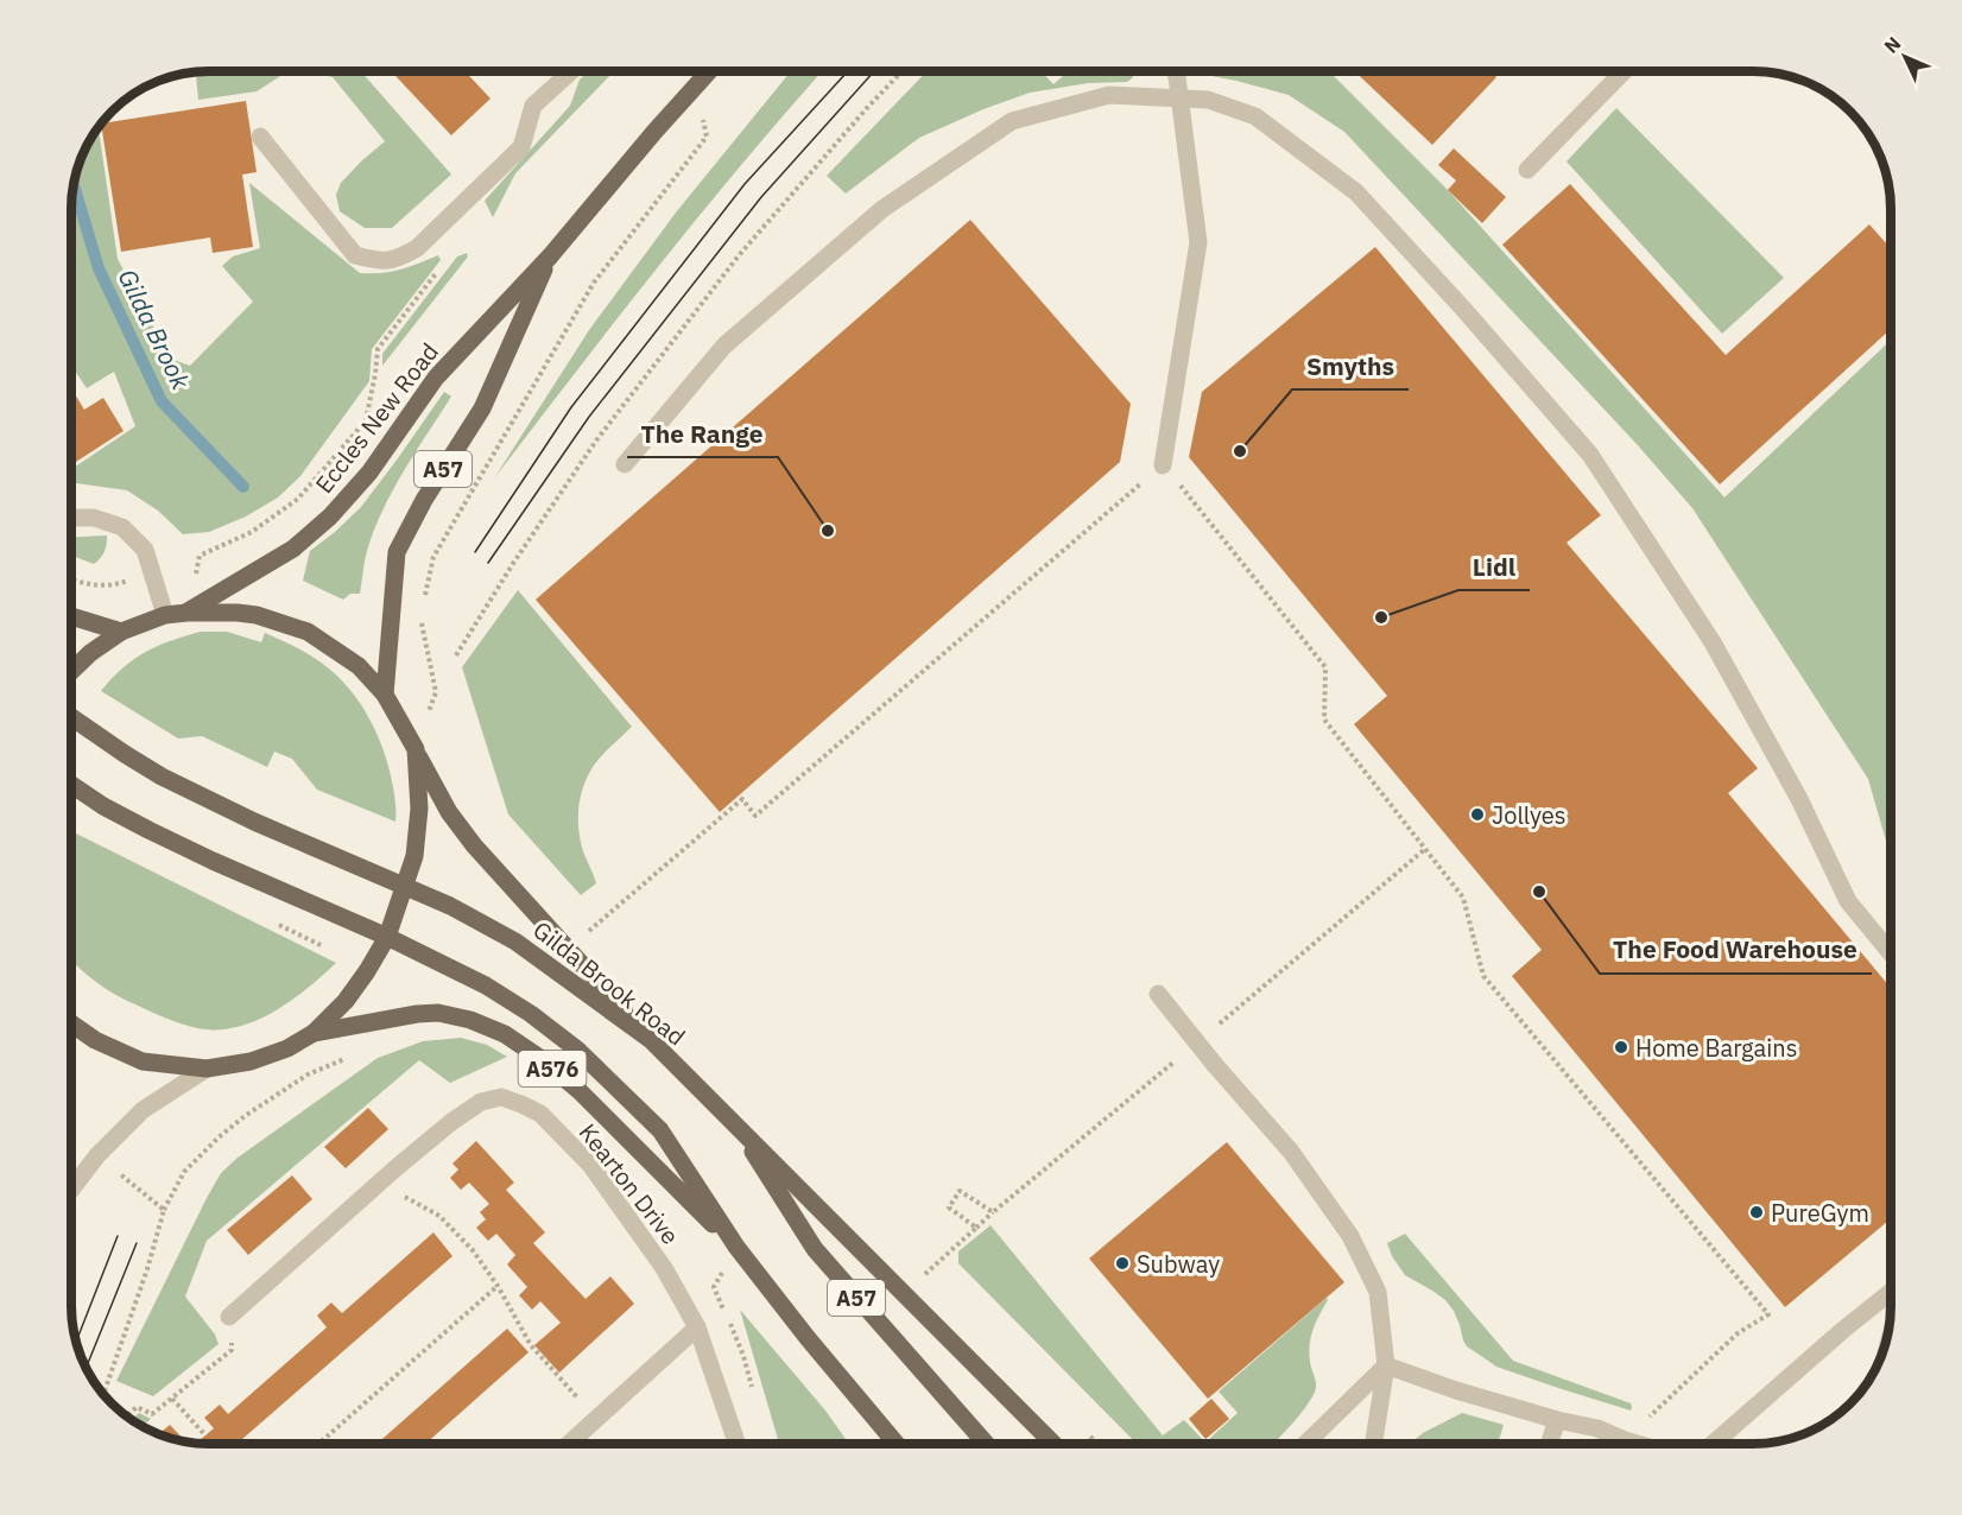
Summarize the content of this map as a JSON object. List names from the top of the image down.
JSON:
{
  "streets": {
    "main road": [
      "Eccles New Road",
      "A57",
      "Gilda Brook Road",
      "A576"
    ],
    "street": ["Kearton Drive"]
  },
  "crossings": [
    ["A57", "Gilda Brook Road"]
  ],
  "water": ["Gilda Brook"],
  "places": [
    "Smyths",
    "The Range",
    "Lidl",
    "Jollyes",
    "The Food Warehouse",
    "Home Bargains",
    "PureGym",
    "Subway"
  ],
  "north": "top left"
}
